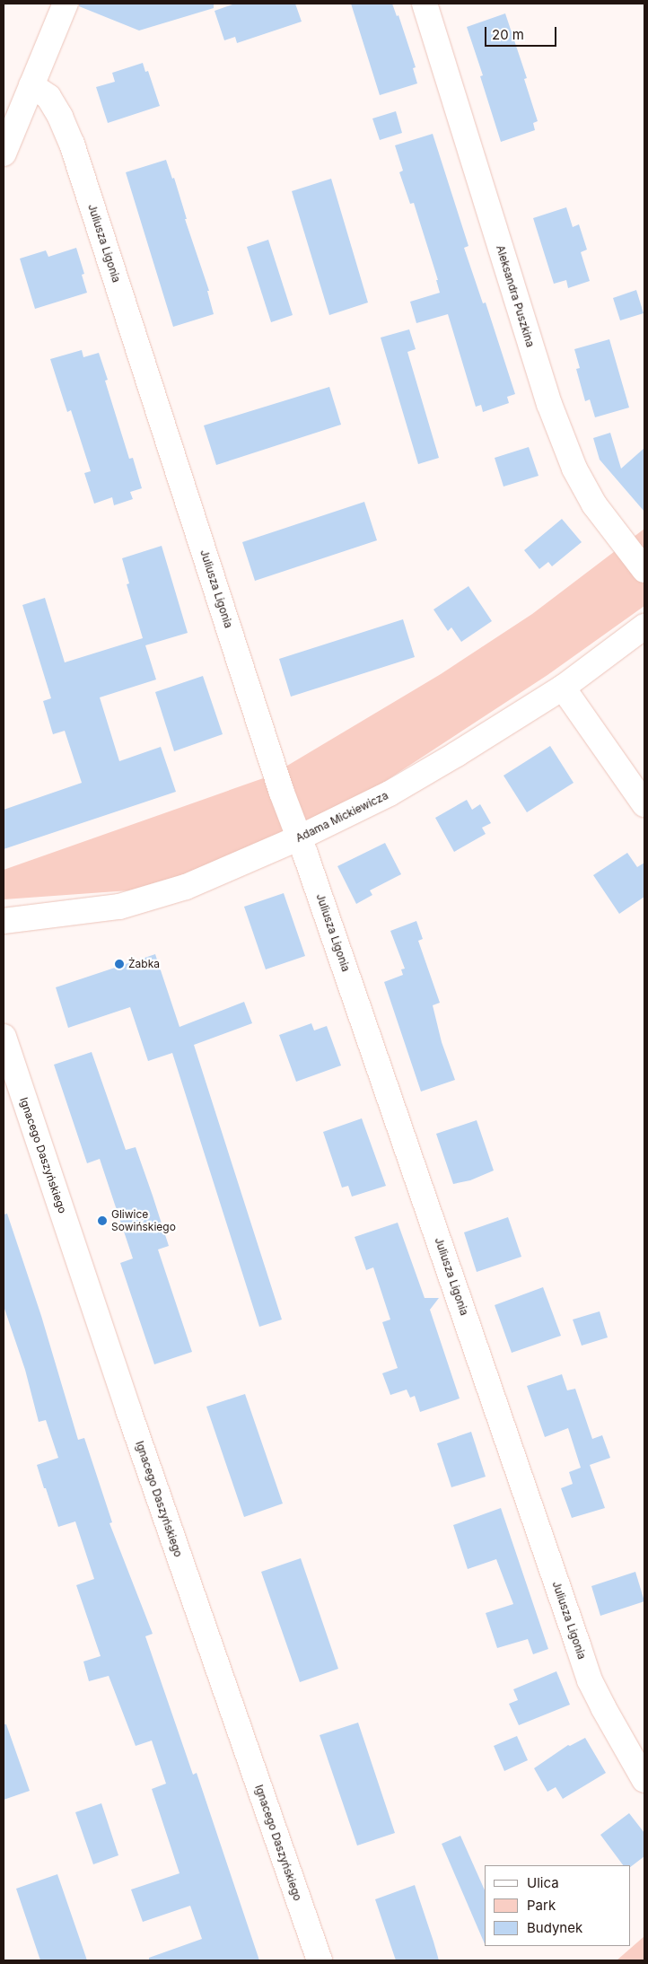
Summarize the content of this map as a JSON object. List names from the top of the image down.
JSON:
{
  "streets": {
    "street": [
      "Juliusza Ligonia",
      "Aleksandra Puszkina",
      "Adama Mickiewicza",
      "Ignacego Daszyńskiego"
    ]
  },
  "crossings": [
    ["Juliusza Ligonia", "Adama Mickiewicza"]
  ],
  "places": ["Żabka", "Gliwice Sowińskiego"],
  "legend": ["Ulica", "Park", "Budynek"],
  "scale_bar": "20 m"
}
